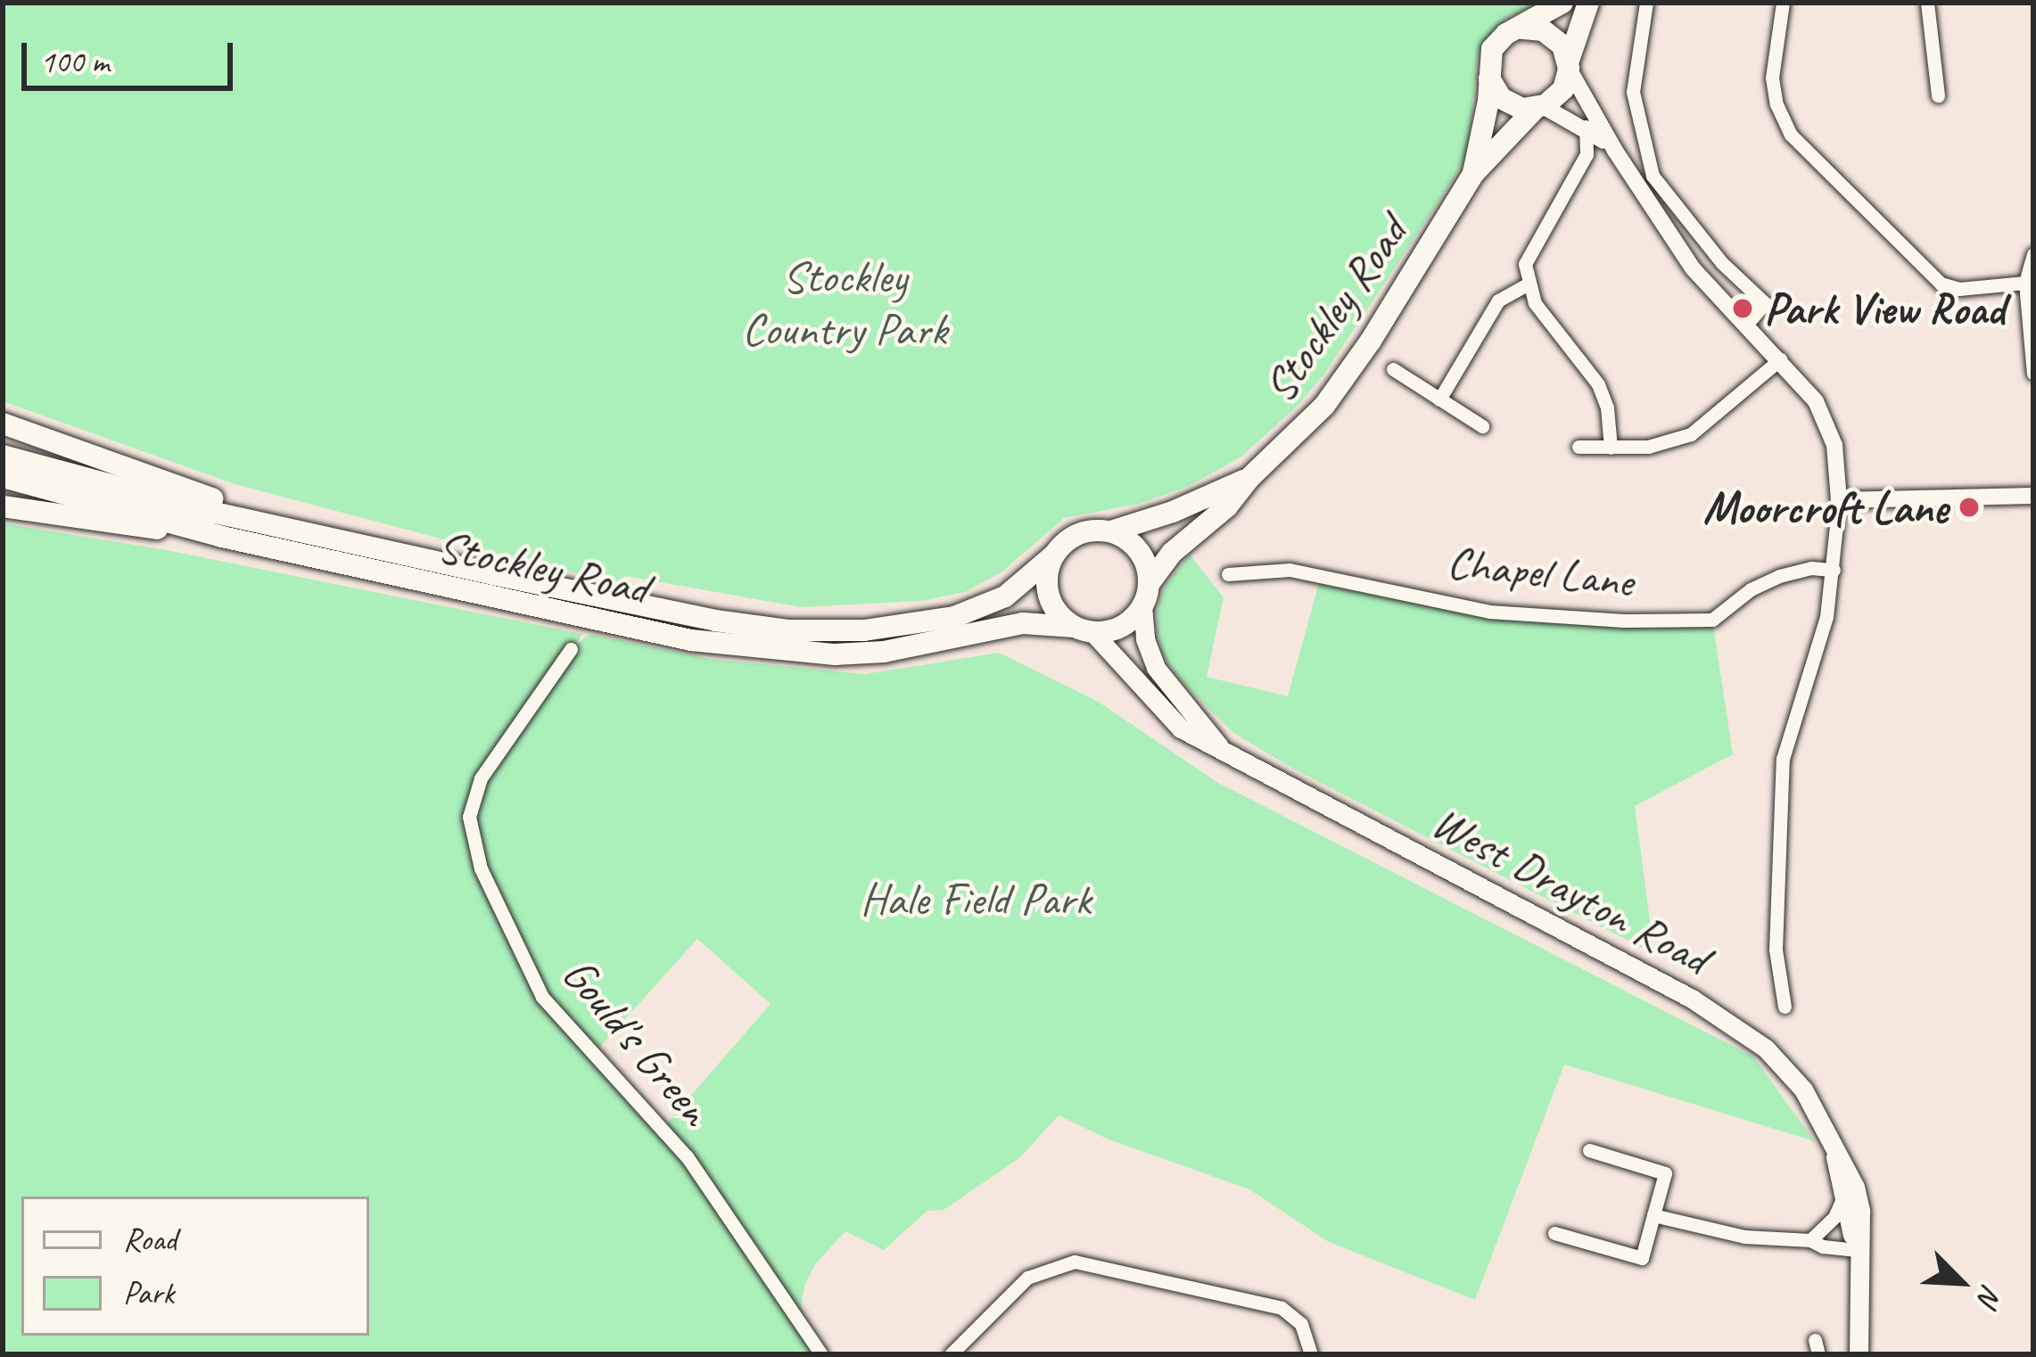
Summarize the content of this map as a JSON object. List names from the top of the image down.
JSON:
{
  "streets": {
    "main road": ["Stockley Road", "West Drayton Road"],
    "street": ["Chapel Lane", "Gould's Green"]
  },
  "crossings": [
    ["Stockley Road", "West Drayton Road"]
  ],
  "parks": ["Stockley Country Park", "Hale Field Park"],
  "places": ["Park View Road", "Moorcroft Lane"],
  "legend": ["Road", "Park"],
  "scale_bar": "100 m",
  "north": "bottom right"
}
